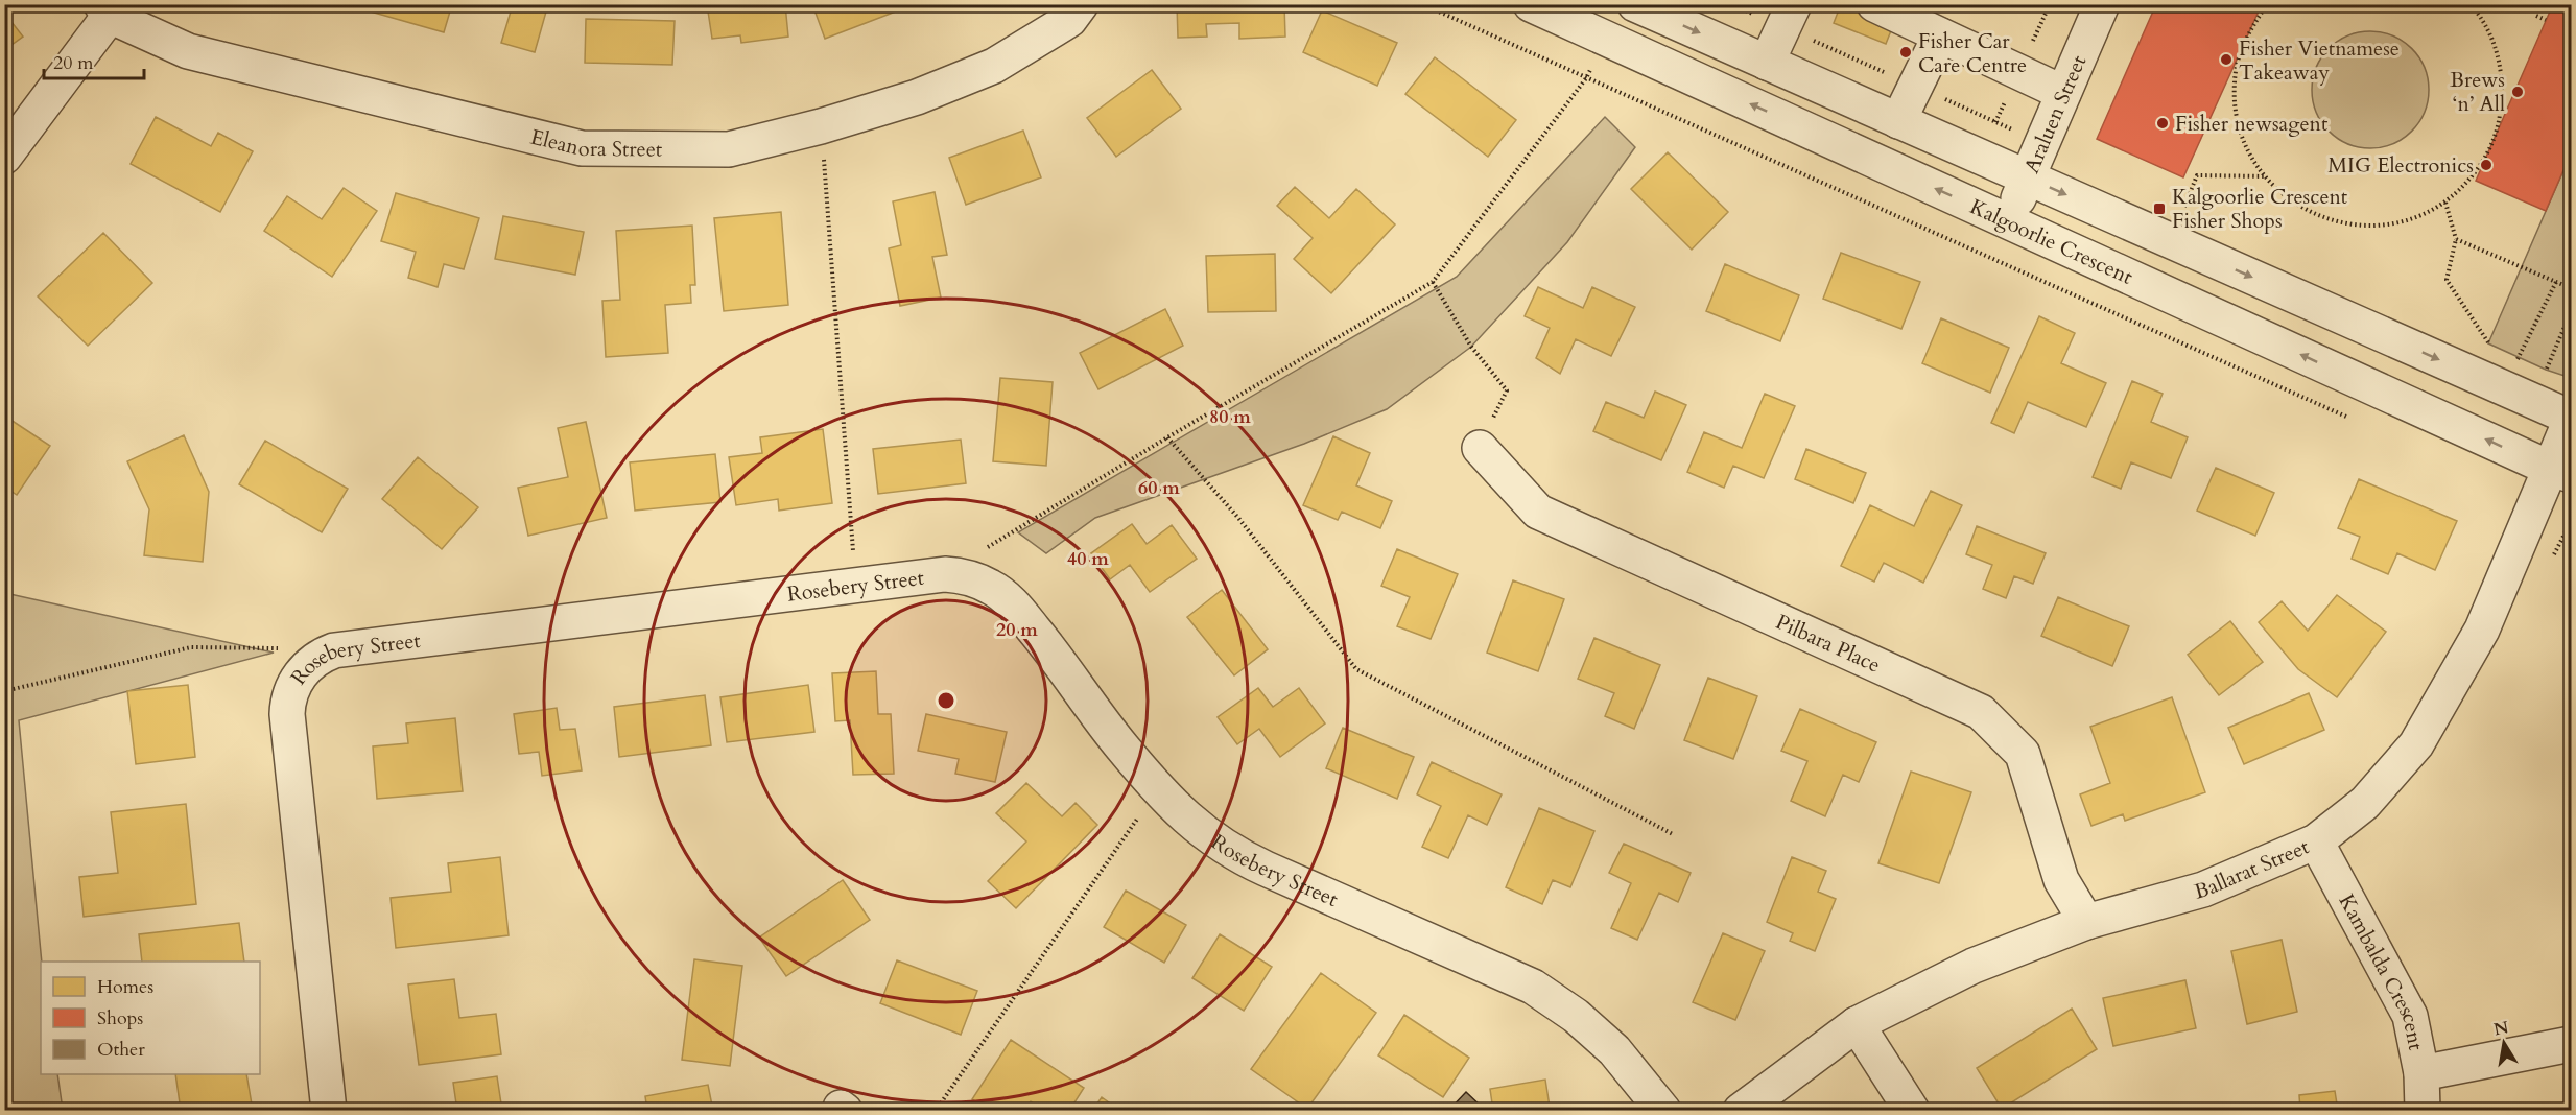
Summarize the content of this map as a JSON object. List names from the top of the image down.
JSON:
{
  "streets": {
    "street": [
      "Araluen Street",
      "Eleanora Street",
      "Kalgoorlie Crescent",
      "Rosebery Street",
      "Pilbara Place",
      "Ballarat Street",
      "Kambalda Crescent"
    ]
  },
  "crossings": [
    ["Araluen Street", "Kalgoorlie Crescent"],
    ["Kalgoorlie Crescent", "Ballarat Street"],
    ["Pilbara Place", "Ballarat Street"],
    ["Ballarat Street", "Kambalda Crescent"]
  ],
  "places": {
    "other": [
      "Fisher Car Care Centre",
      "Fisher Vietnamese Takeaway",
      "Brews ‘n’ All",
      "Fisher newsagent",
      "MIG Electronics"
    ],
    "transit": ["Kalgoorlie Crescent Fisher Shops"]
  },
  "legend": ["Homes", "Shops", "Other"],
  "scale_bar": "20 m",
  "north": "top",
  "rings": [
    "80 m",
    "60 m",
    "40 m",
    "20 m"
  ]
}
